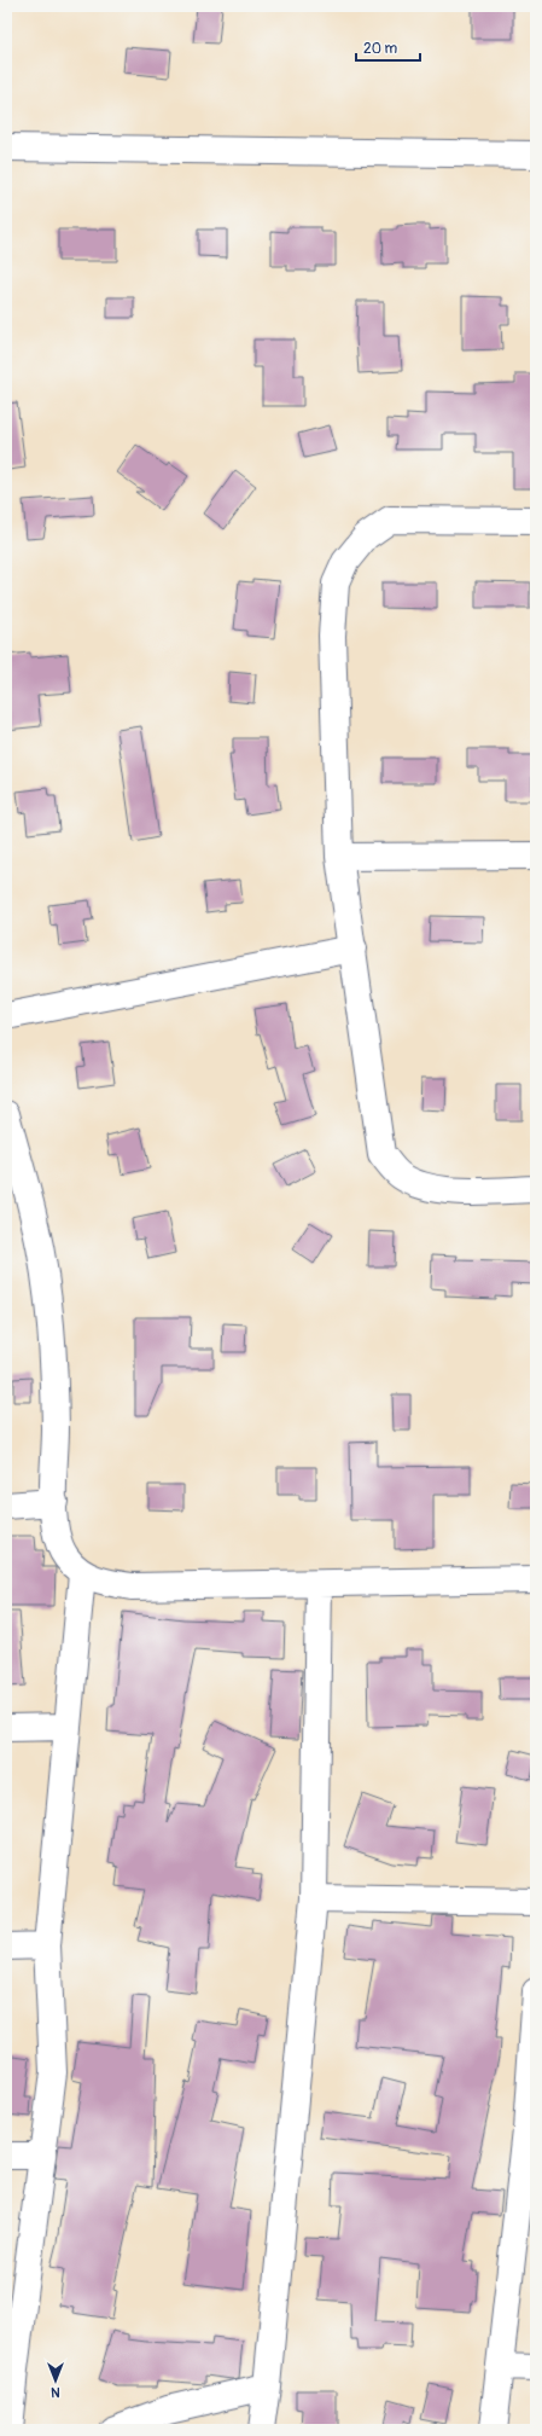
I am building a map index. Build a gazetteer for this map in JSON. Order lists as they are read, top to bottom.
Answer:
{
  "scale_bar": "20 m",
  "north": "bottom"
}
